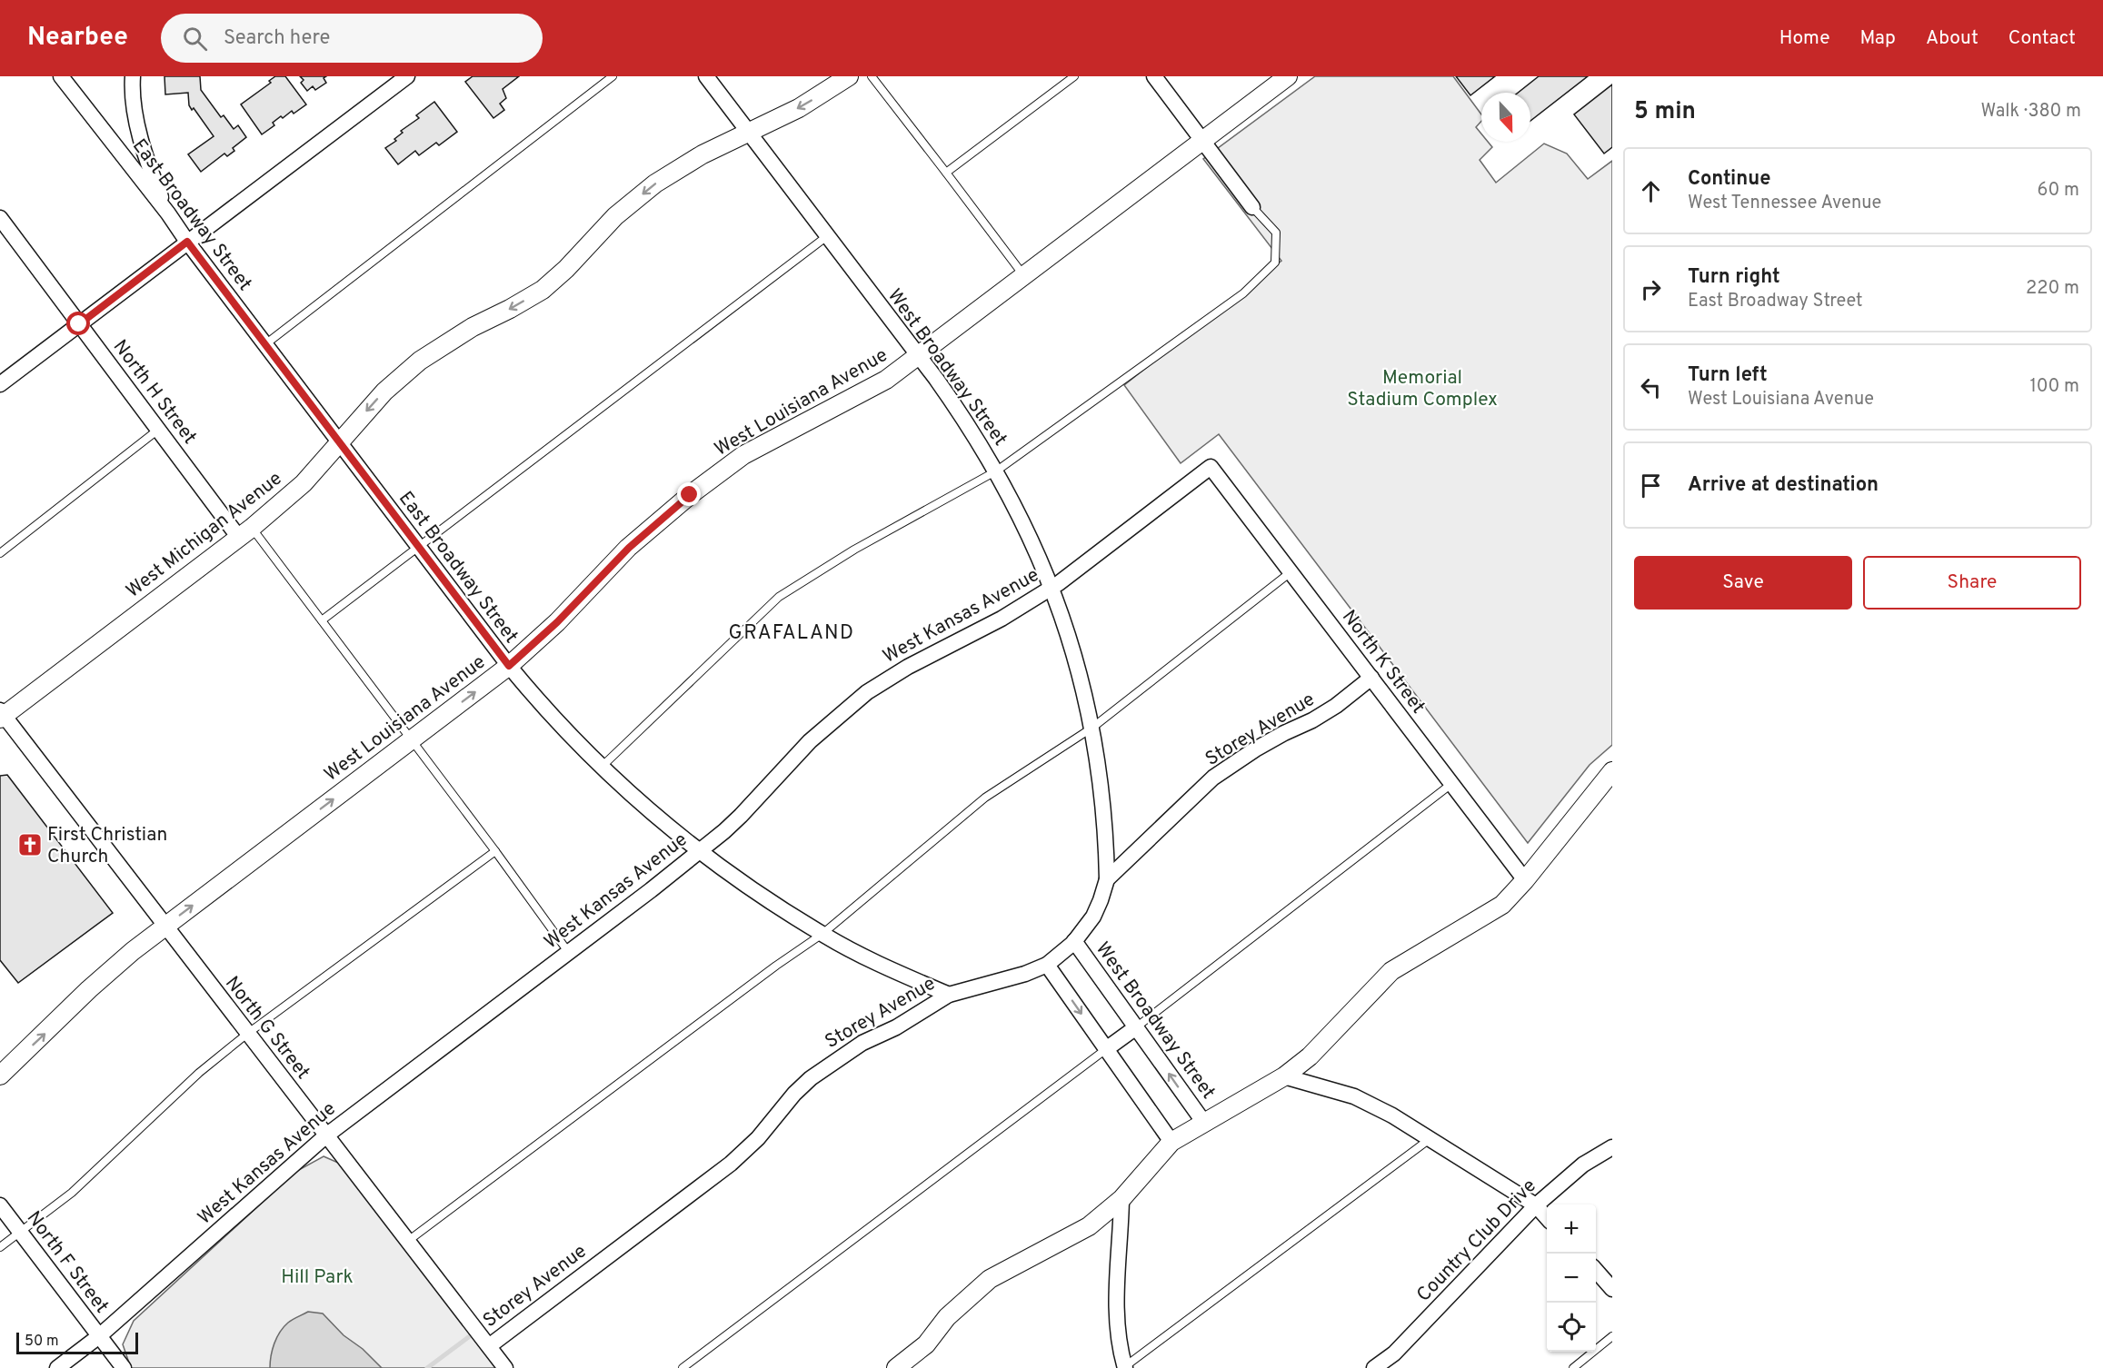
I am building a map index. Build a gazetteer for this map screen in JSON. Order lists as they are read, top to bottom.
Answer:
{
  "streets": {
    "street": [
      "East Broadway Street",
      "West Broadway Street",
      "North H Street",
      "West Louisiana Avenue",
      "West Michigan Avenue",
      "West Kansas Avenue",
      "North K Street",
      "Storey Avenue",
      "North G Street",
      "Country Club Drive",
      "North F Street"
    ]
  },
  "crossings": [
    ["East Broadway Street", "West Louisiana Avenue"],
    ["East Broadway Street", "West Michigan Avenue"],
    ["East Broadway Street", "West Kansas Avenue"],
    ["East Broadway Street", "Storey Avenue"],
    ["West Broadway Street", "West Louisiana Avenue"],
    ["West Broadway Street", "West Michigan Avenue"],
    ["West Broadway Street", "West Kansas Avenue"],
    ["West Broadway Street", "Storey Avenue"],
    ["North H Street", "West Michigan Avenue"],
    ["West Louisiana Avenue", "North G Street"],
    ["West Michigan Avenue", "North G Street"],
    ["West Kansas Avenue", "North K Street"],
    ["West Kansas Avenue", "North G Street"],
    ["West Kansas Avenue", "North F Street"],
    ["North K Street", "Storey Avenue"],
    ["Storey Avenue", "North G Street"]
  ],
  "one_way": ["West Louisiana Avenue", "West Michigan Avenue"],
  "districts": ["GRAFALAND"],
  "parks": ["Memorial Stadium Complex", "Hill Park"],
  "places": {
    "church": ["First Christian Church"]
  },
  "scale_bar": "50 m",
  "north": "bottom",
  "page": {
    "header": "Nearbee",
    "search": "Search here",
    "nav": [
      "Home",
      "Map",
      "About",
      "Contact"
    ],
    "heading": ["5 min", "Walk · 380 m"],
    "list": [
      ["Continue", "West Tennessee Avenue", "60 m"],
      ["Turn right", "East Broadway Street", "220 m"],
      ["Turn left", "West Louisiana Avenue", "100 m"],
      "Arrive at destination"
    ],
    "buttons": ["Save", "Share"],
    "map_buttons": ["+", "−"],
    "scale": "50 m"
  }
}
